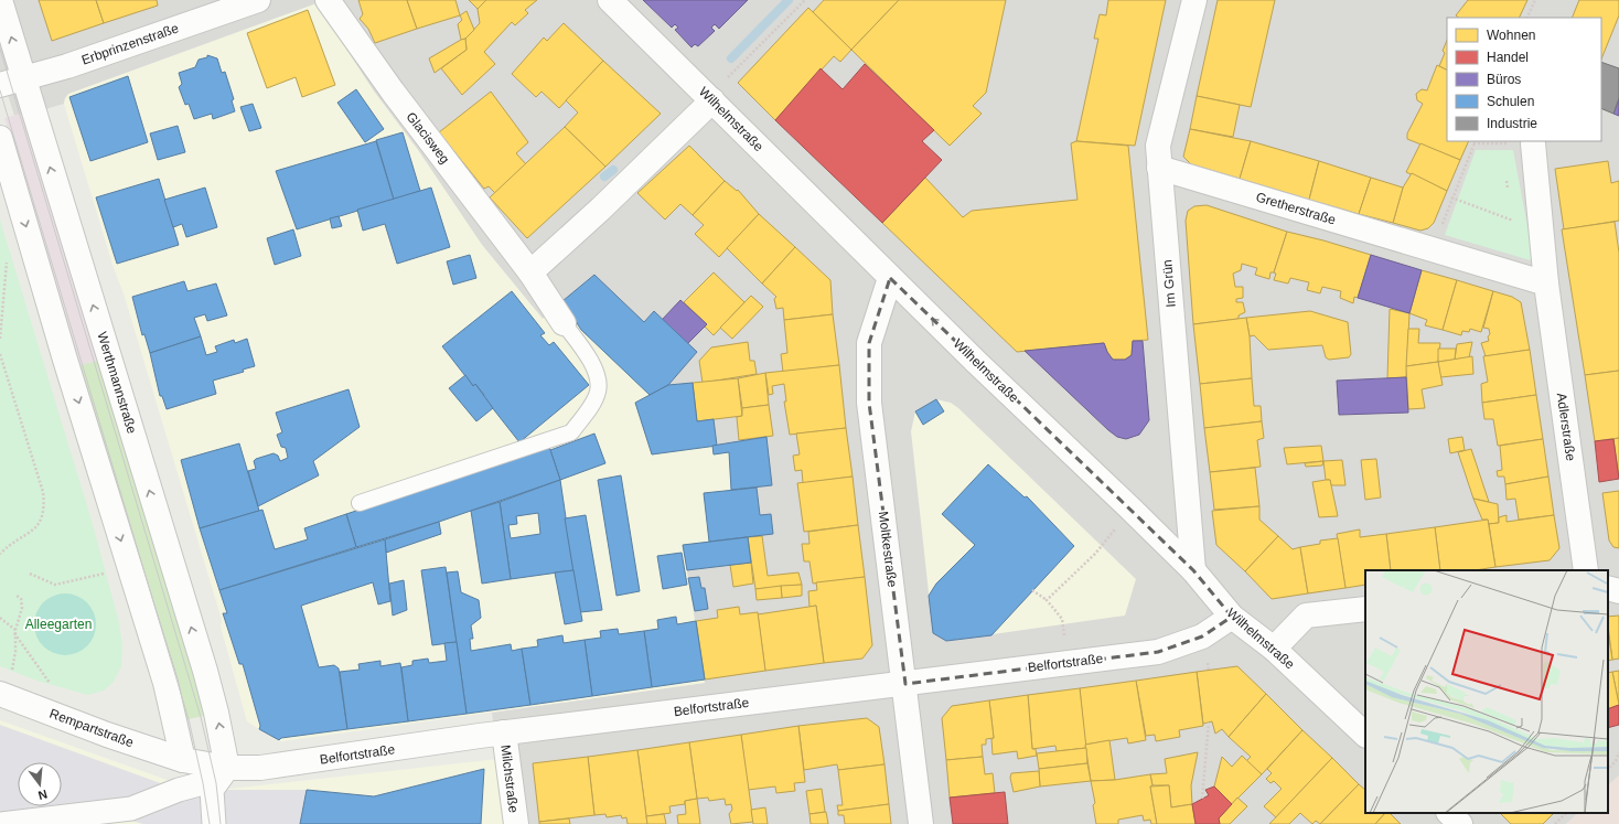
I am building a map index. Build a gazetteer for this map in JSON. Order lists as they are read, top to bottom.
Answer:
{
  "streets": {
    "street": [
      "Erbprinzenstraße",
      "Wilhelmstraße",
      "Glacisweg",
      "Gretherstraße",
      "Im Grün",
      "Werthmannstraße",
      "Adlerstraße",
      "Moltkestraße",
      "Belfortstraße",
      "Rempartstraße",
      "Milchstraße"
    ]
  },
  "crossings": [
    ["Erbprinzenstraße", "Werthmannstraße"],
    ["Wilhelmstraße", "Im Grün"],
    ["Wilhelmstraße", "Moltkestraße"],
    ["Wilhelmstraße", "Belfortstraße"],
    ["Gretherstraße", "Im Grün"],
    ["Werthmannstraße", "Belfortstraße"],
    ["Moltkestraße", "Belfortstraße"],
    ["Belfortstraße", "Rempartstraße"],
    ["Belfortstraße", "Milchstraße"]
  ],
  "one_way": ["Wilhelmstraße"],
  "parks": ["Alleegarten"],
  "legend": [
    "Wohnen",
    "Handel",
    "Büros",
    "Schulen",
    "Industrie"
  ],
  "north": "bottom"
}
